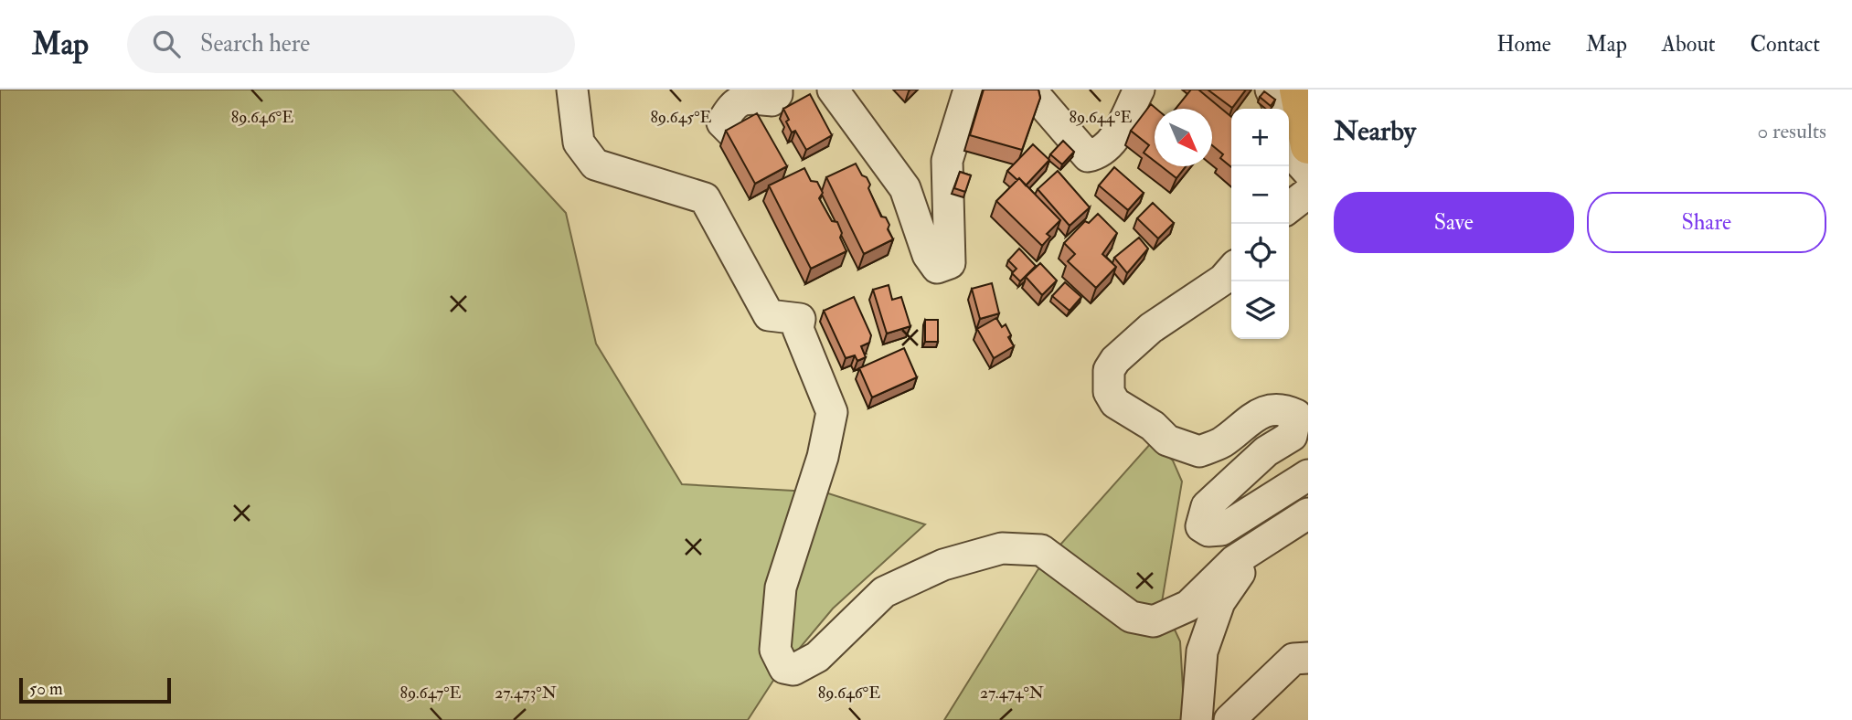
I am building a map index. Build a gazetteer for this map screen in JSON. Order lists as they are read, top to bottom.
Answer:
{
  "scale_bar": "50 m",
  "north": "bottom right",
  "page": {
    "header": "Map",
    "search": "Search here",
    "nav": [
      "Home",
      "Map",
      "About",
      "Contact"
    ],
    "heading": ["Nearby", "0 results"],
    "map_buttons": ["+", "−"],
    "buttons": ["Save", "Share"],
    "scale": "50 m"
  },
  "coordinates": [
    "89.646°E",
    "89.645°E",
    "89.644°E",
    "89.647°E",
    "27.473°N",
    "27.474°N"
  ]
}
